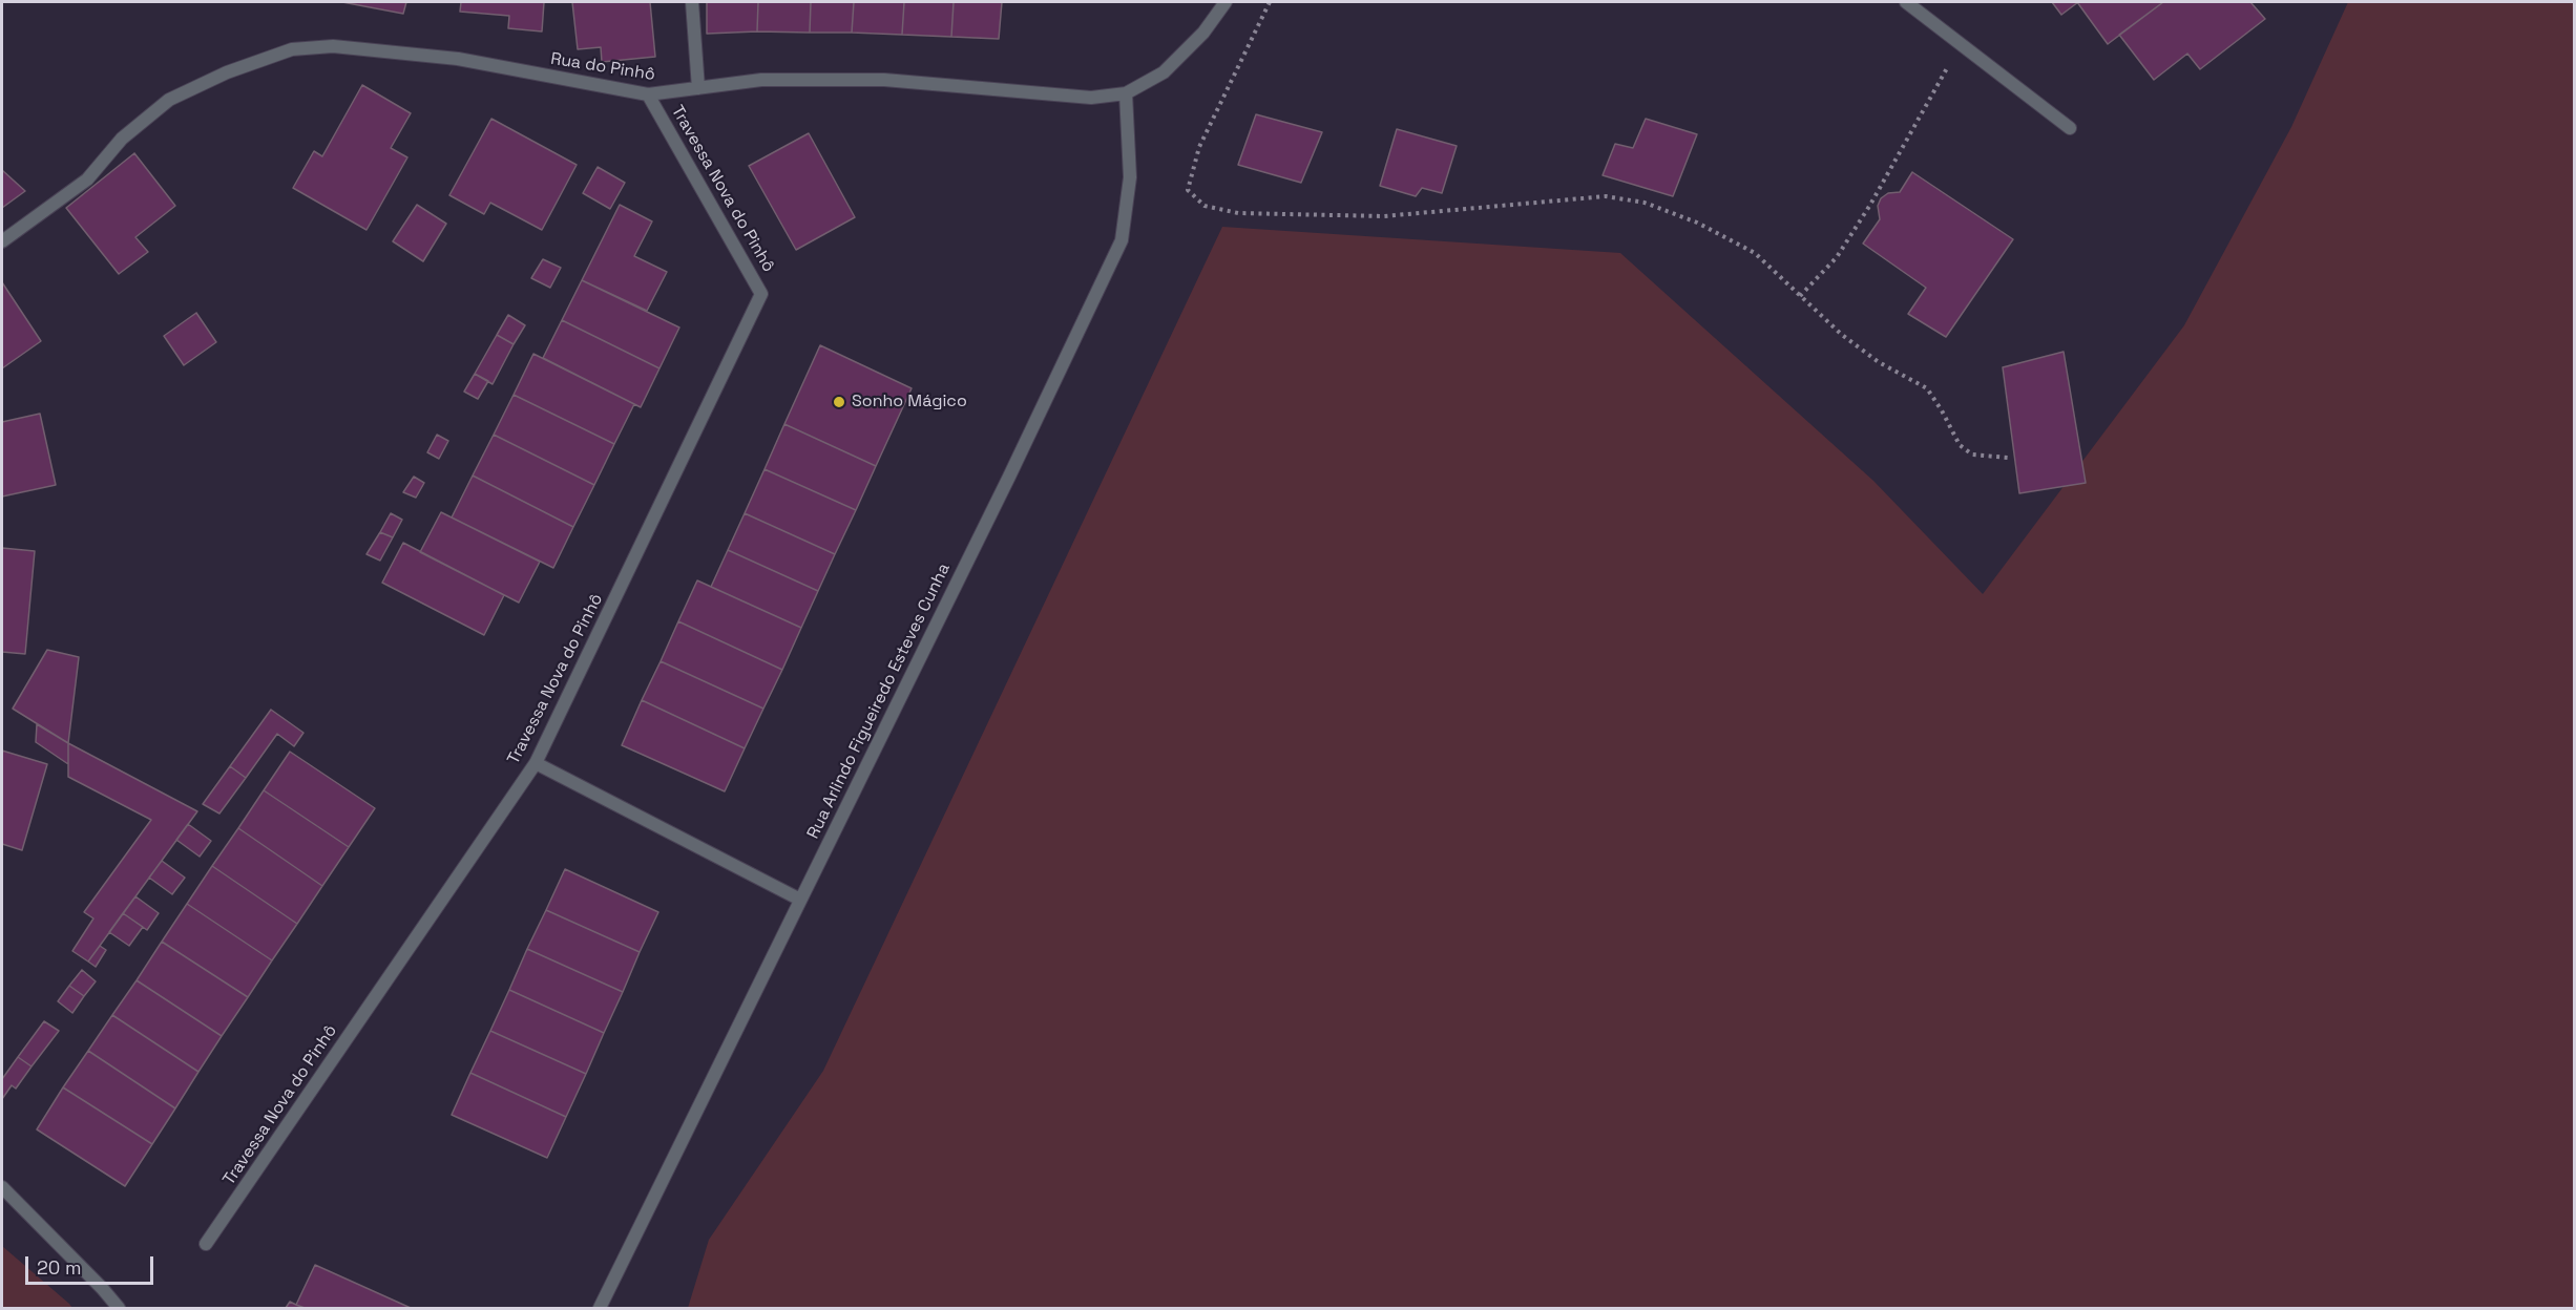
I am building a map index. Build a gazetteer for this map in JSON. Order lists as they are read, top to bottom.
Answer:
{
  "streets": {
    "street": ["Rua do Pinhô", "Travessa Nova do Pinhô", "Rua Arlindo Figueiredo Esteves Cunha"]
  },
  "crossings": [
    ["Rua do Pinhô", "Travessa Nova do Pinhô"],
    ["Rua do Pinhô", "Rua Arlindo Figueiredo Esteves Cunha"]
  ],
  "places": ["Sonho Mágico"],
  "scale_bar": "20 m"
}
